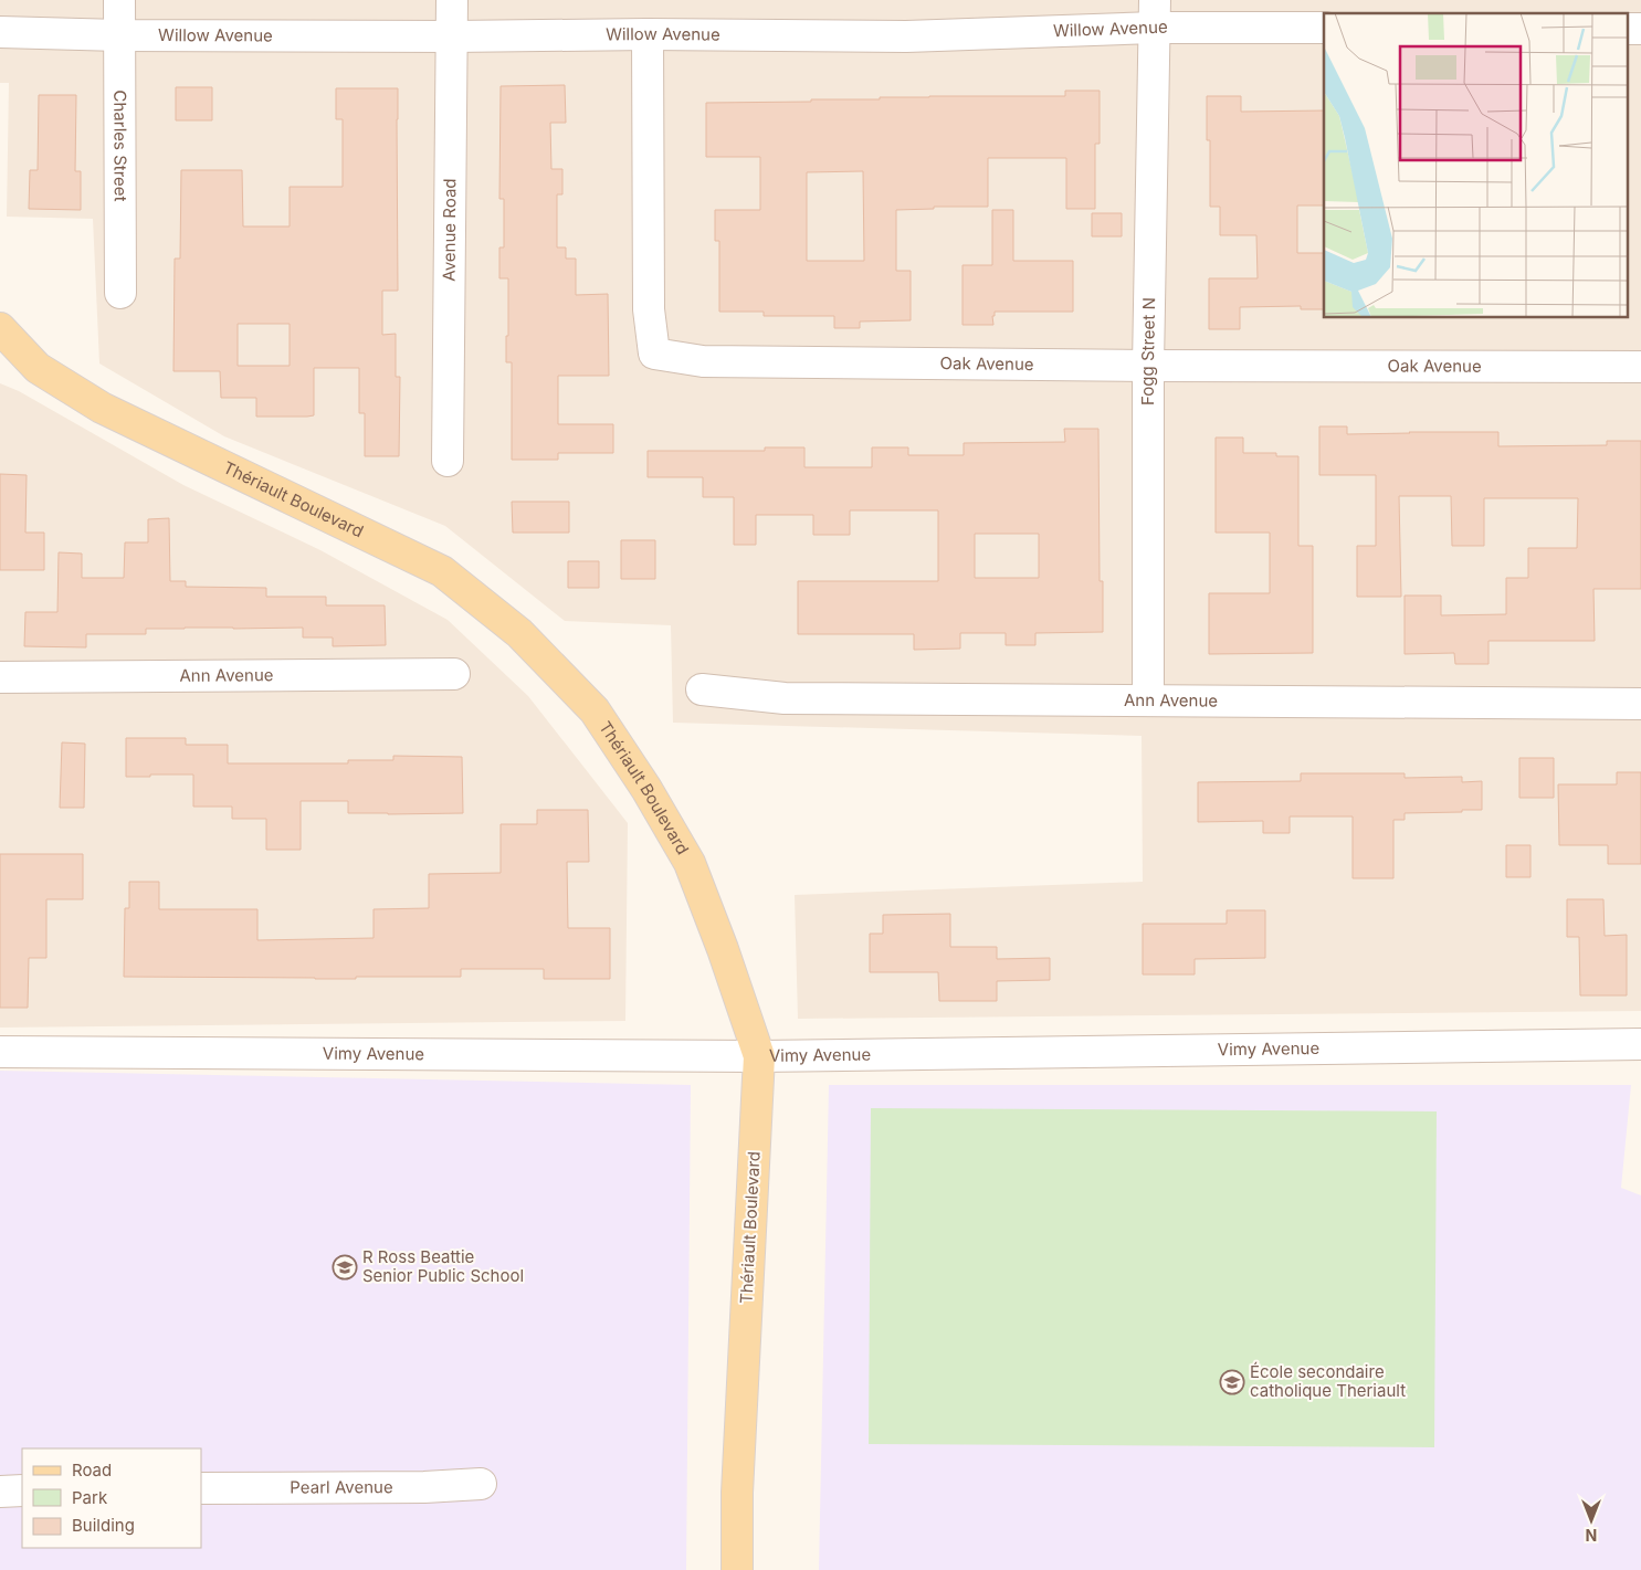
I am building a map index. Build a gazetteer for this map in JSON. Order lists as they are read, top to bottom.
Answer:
{
  "streets": {
    "main road": ["Thériault Boulevard"],
    "street": [
      "Willow Avenue",
      "Charles Street",
      "Avenue Road",
      "Fogg Street N",
      "Oak Avenue",
      "Ann Avenue",
      "Vimy Avenue",
      "Pearl Avenue"
    ]
  },
  "crossings": [
    ["Willow Avenue", "Charles Street"],
    ["Willow Avenue", "Avenue Road"],
    ["Willow Avenue", "Fogg Street N"],
    ["Willow Avenue", "Oak Avenue"],
    ["Fogg Street N", "Oak Avenue"],
    ["Fogg Street N", "Ann Avenue"],
    ["Thériault Boulevard", "Vimy Avenue"]
  ],
  "places": {
    "school or university": ["R Ross Beattie Senior Public School", "École secondaire catholique Theriault"]
  },
  "legend": ["Road", "Park", "Building"],
  "north": "bottom"
}
